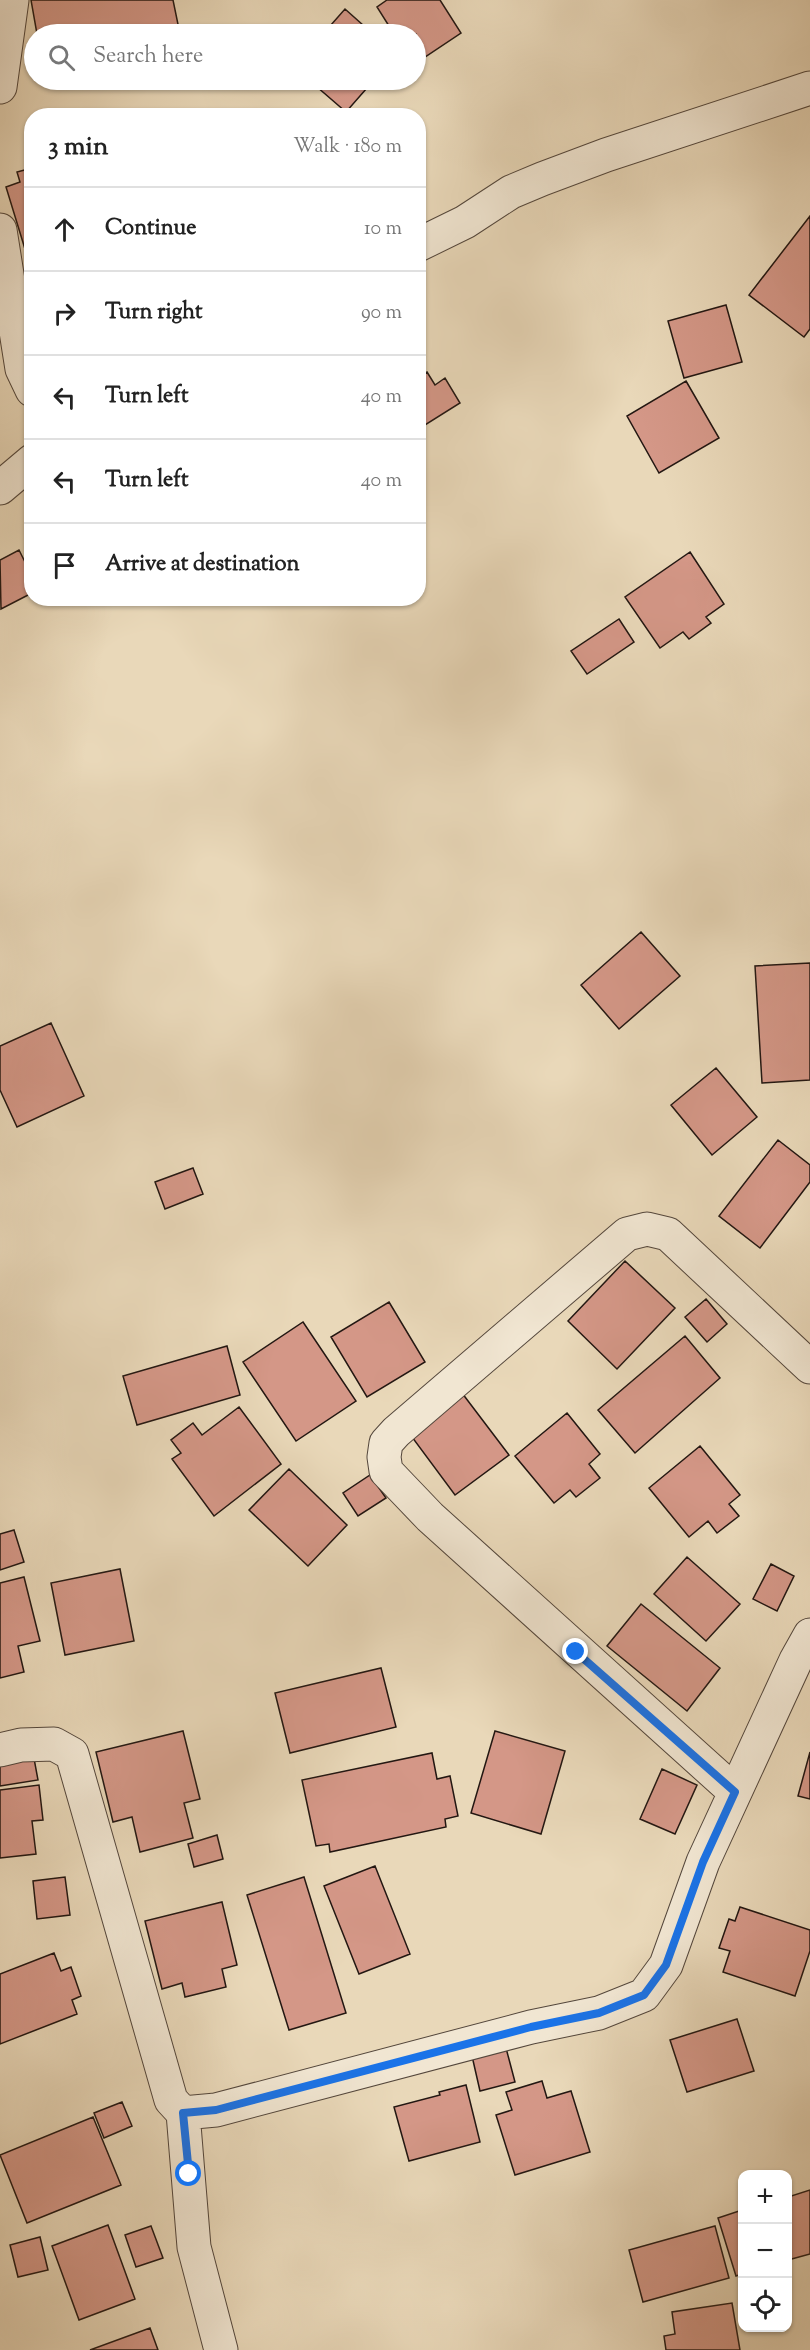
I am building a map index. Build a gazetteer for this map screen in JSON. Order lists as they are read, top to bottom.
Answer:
{
  "page": {
    "search": "Search here",
    "heading": ["3 min", "Walk · 180 m"],
    "list": [
      ["Continue", "10 m"],
      ["Turn right", "90 m"],
      ["Turn left", "40 m"],
      ["Turn left", "40 m"],
      "Arrive at destination"
    ],
    "map_buttons": ["+", "−"]
  }
}
